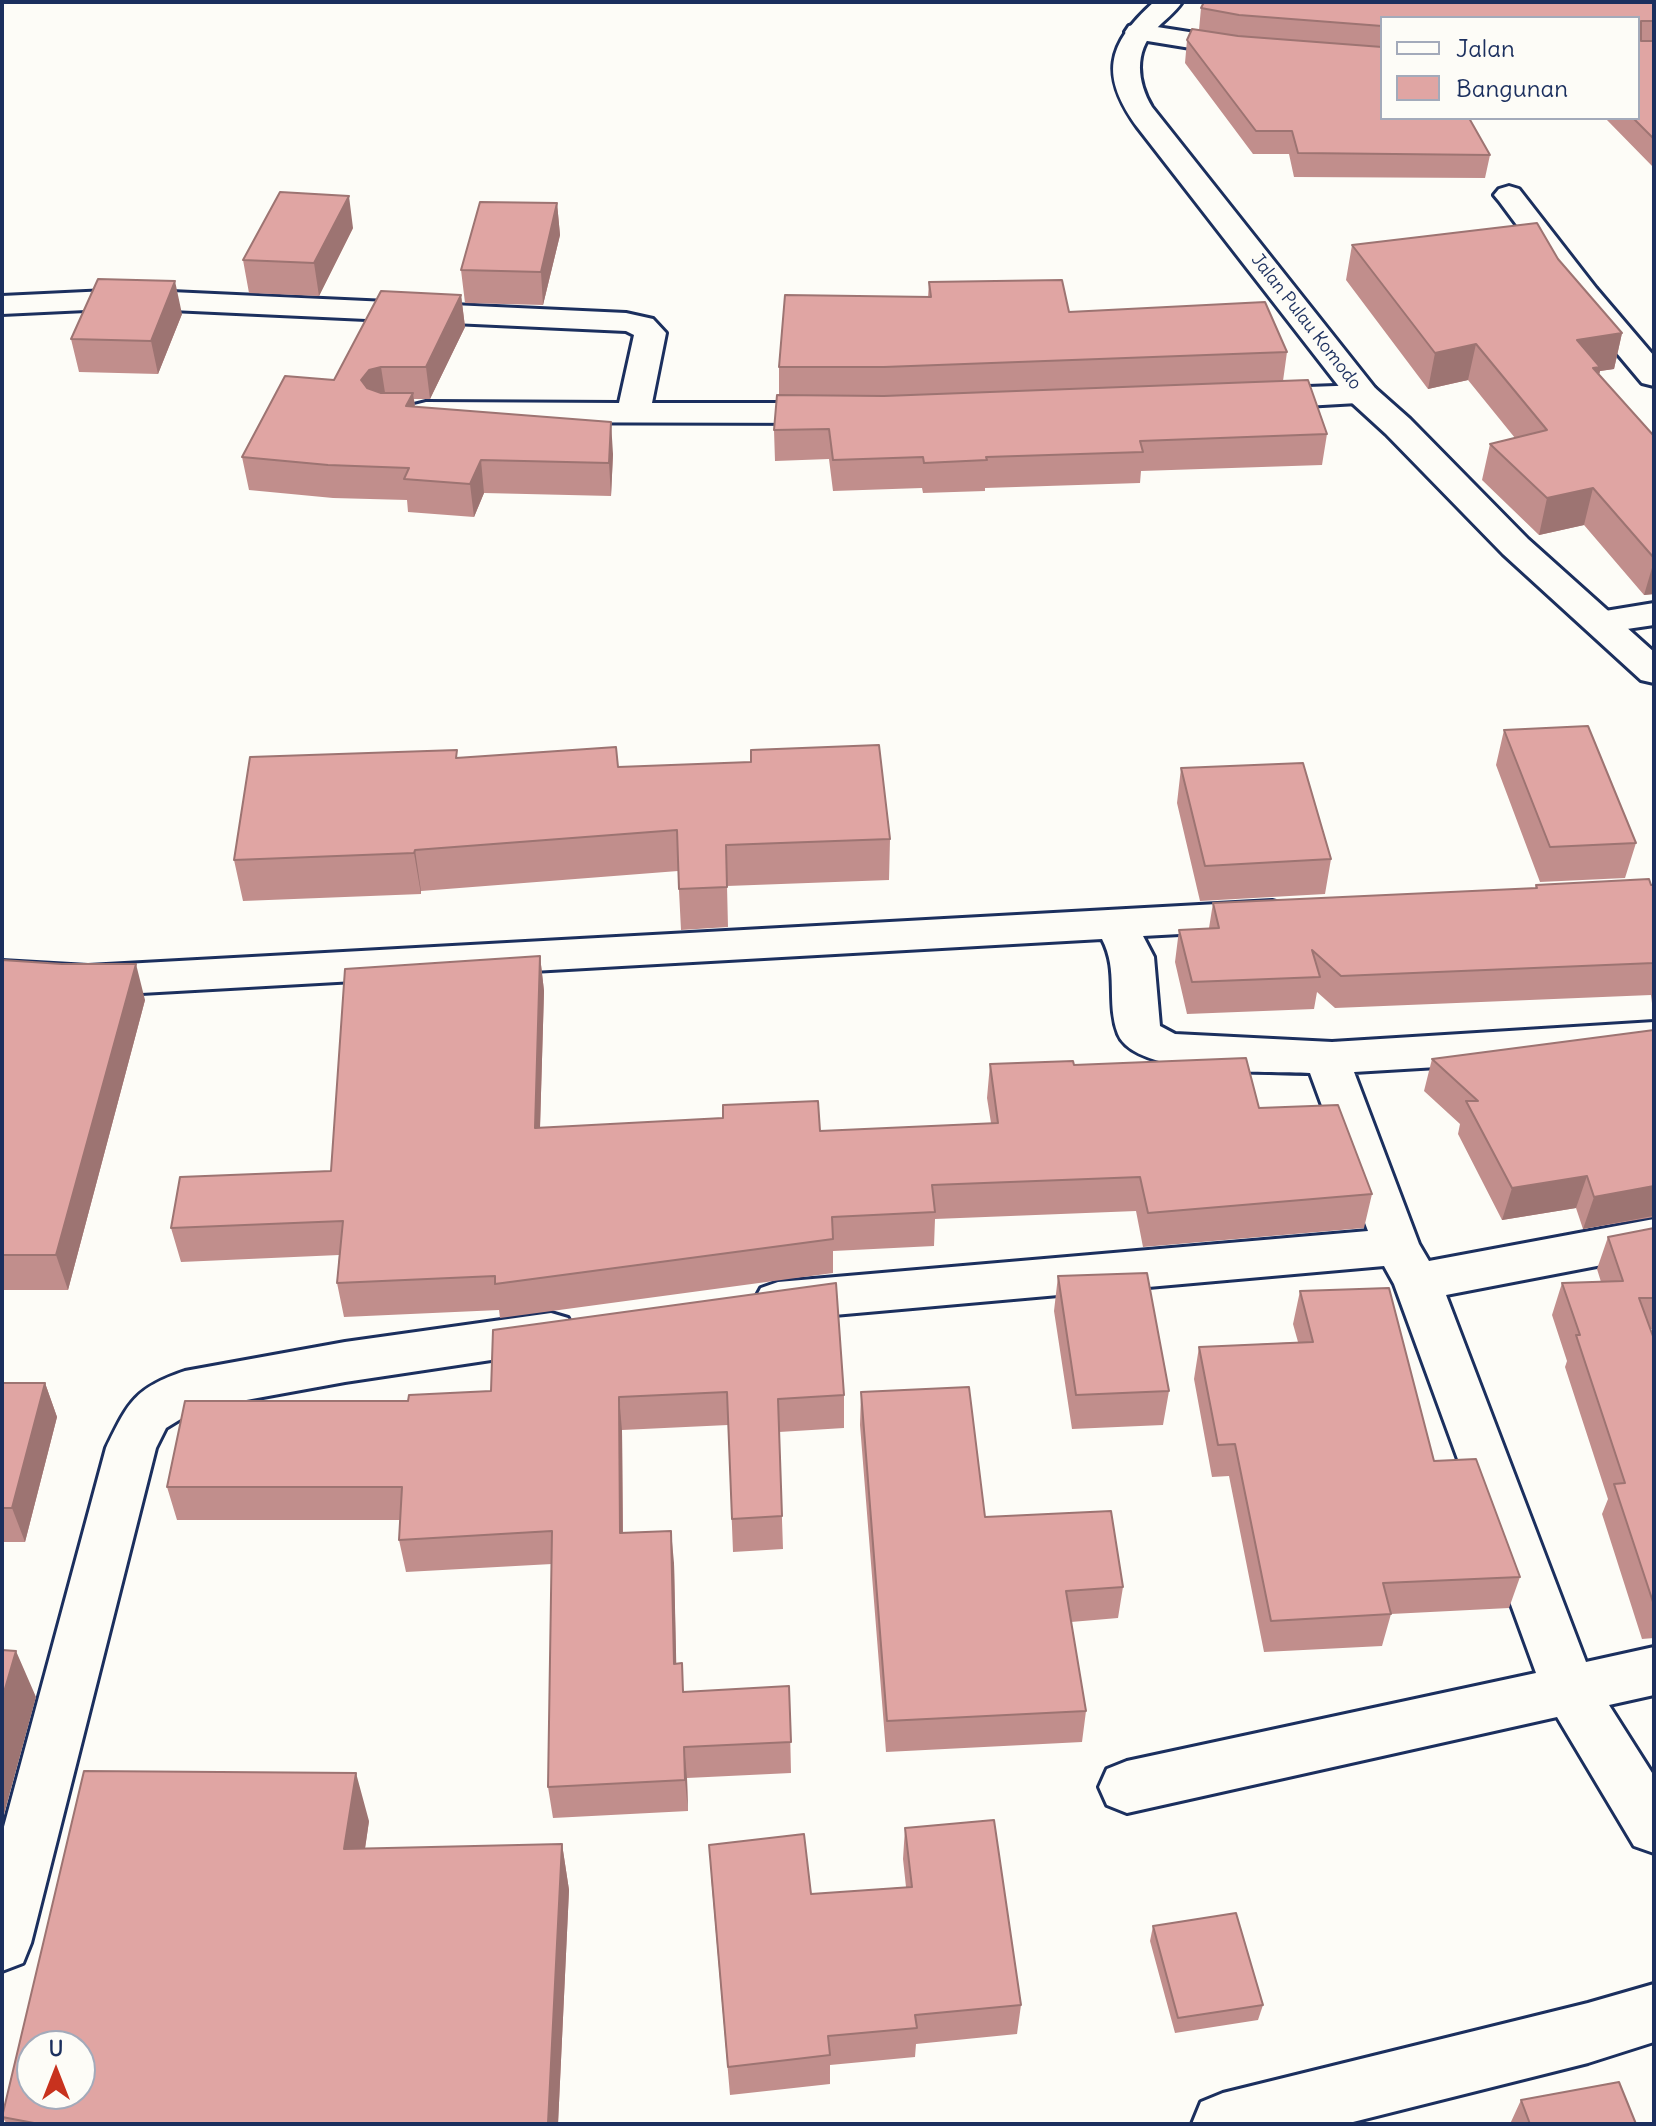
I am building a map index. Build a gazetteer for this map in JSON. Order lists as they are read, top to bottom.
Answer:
{
  "streets": {
    "street": ["Jalan Pulau Komodo"]
  },
  "legend": ["Jalan", "Bangunan"],
  "north": "top"
}
